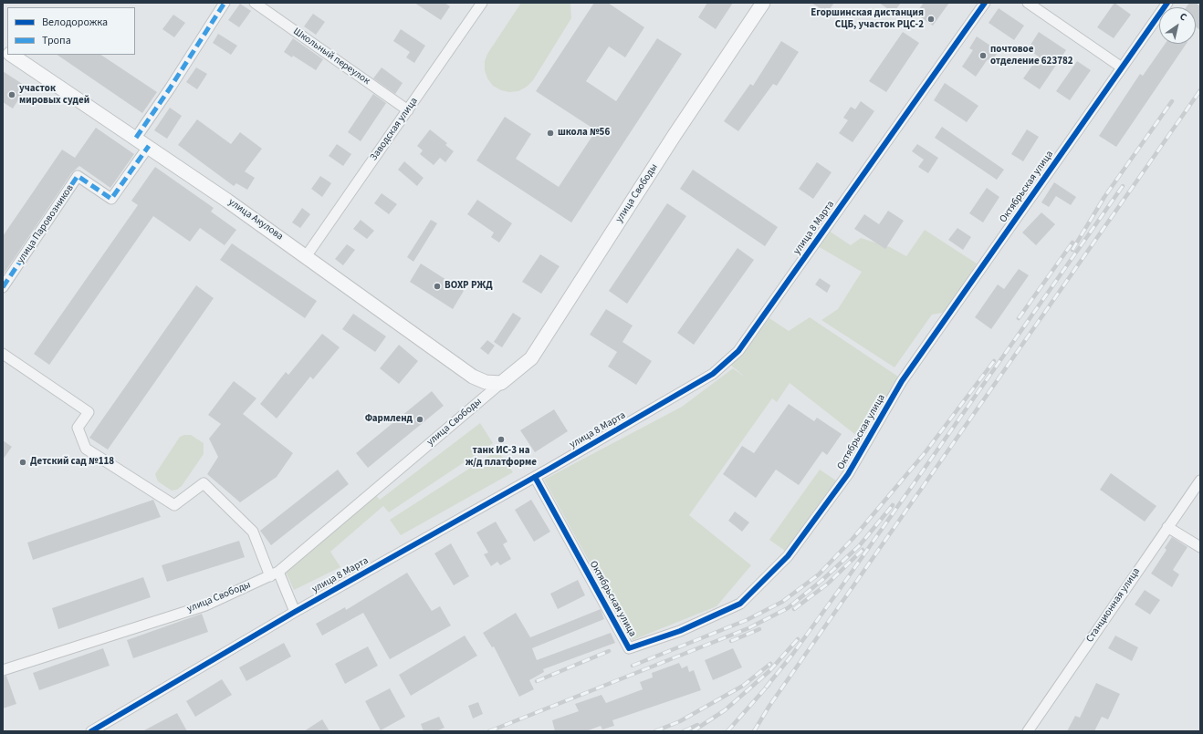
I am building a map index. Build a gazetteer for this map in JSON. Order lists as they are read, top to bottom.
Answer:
{
  "streets": {
    "street": [
      "Школьный переулок",
      "Заводская улица",
      "Октябрьская улица",
      "улица Свободы",
      "улица Акулова",
      "улица Паровозников",
      "улица 8 Марта",
      "Станционная улица"
    ]
  },
  "crossings": [
    ["Школьный переулок", "Заводская улица"],
    ["Заводская улица", "улица Акулова"],
    ["Октябрьская улица", "улица 8 Марта"],
    ["улица Свободы", "улица Акулова"],
    ["улица Акулова", "улица Паровозников"]
  ],
  "places": [
    "Егоршинская дистанция СЦБ, участок РЦС-2",
    "почтовое отделение 623782",
    "участок мировых судей",
    "школа №56",
    "ВОХР РЖД",
    "Фармленд",
    "танк ИС-3 на ж/д платформе",
    "Детский сад №118"
  ],
  "legend": ["Велодорожка", "Тропа"],
  "north": "top right"
}
